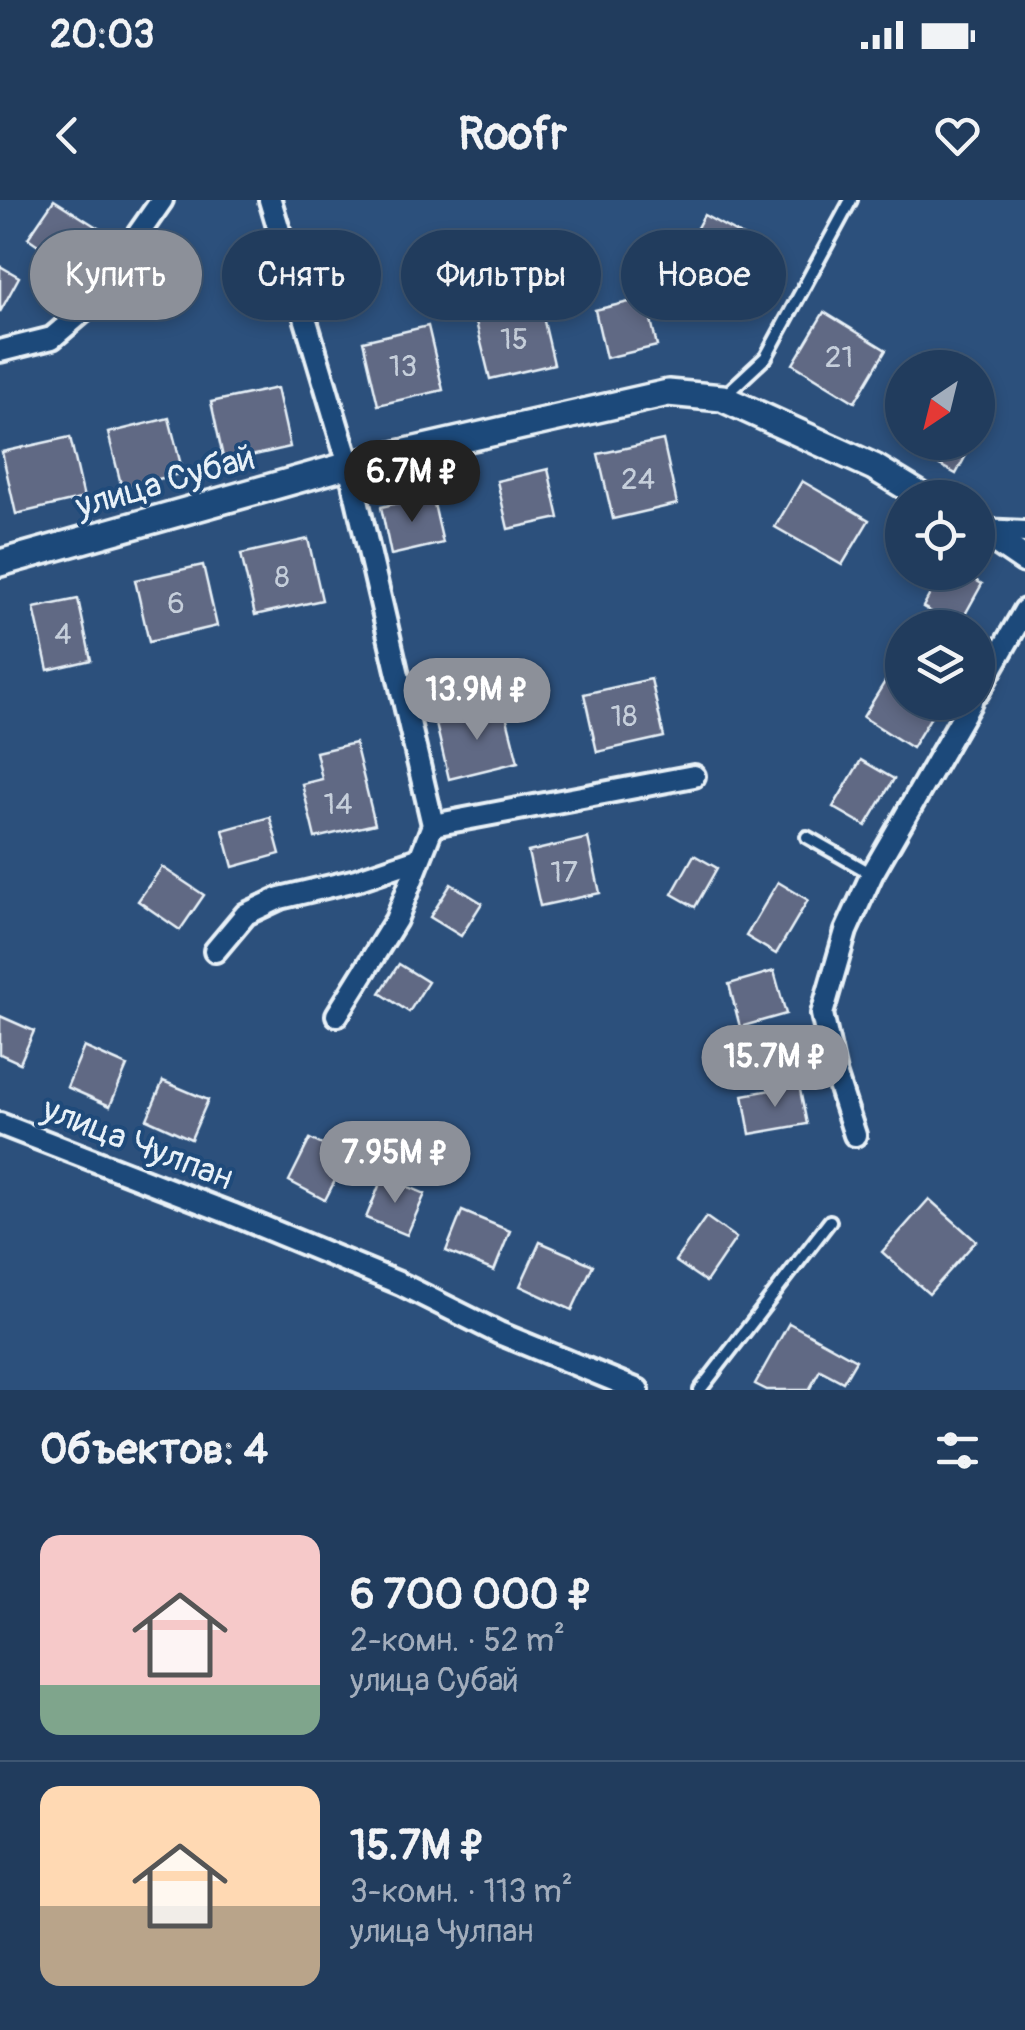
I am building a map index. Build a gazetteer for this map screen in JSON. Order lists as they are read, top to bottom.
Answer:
{
  "streets": {
    "street": ["улица Субай", "улица Чулпан"]
  },
  "house_numbers": [
    "15",
    "21",
    "13",
    "24",
    "8",
    "6",
    "4",
    "18",
    "14",
    "17"
  ],
  "north": "bottom left",
  "page": {
    "status": "20:03",
    "header": "Roofr",
    "chip": [
      "Купить",
      "Снять",
      "Фильтры",
      "Новое"
    ],
    "price": [
      "6.7M ₽",
      "13.9M ₽",
      "15.7M ₽",
      "7.95M ₽"
    ],
    "heading": "Объектов: 4",
    "list": [
      {
        "name": "6 700 000 ₽",
        "note": "2-комн. · 52 m² · улица Субай"
      },
      {
        "name": "15.7M ₽",
        "note": "3-комн. · 113 m² · улица Чулпан"
      }
    ]
  }
}
